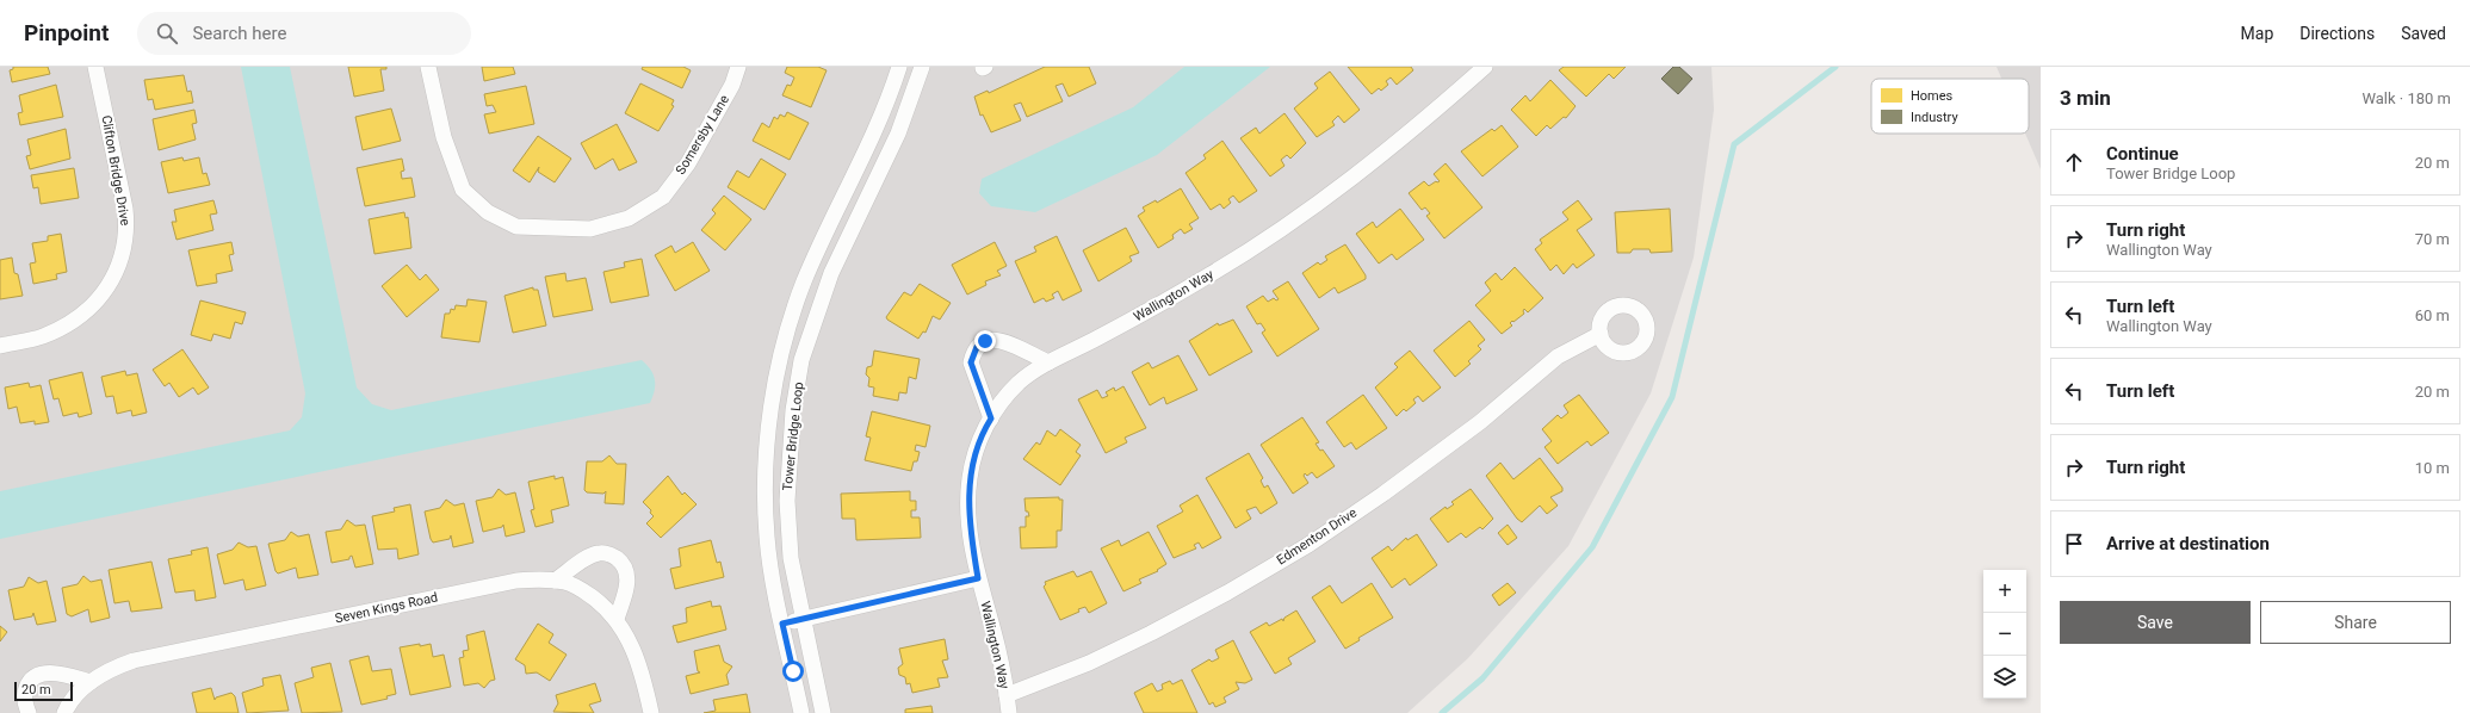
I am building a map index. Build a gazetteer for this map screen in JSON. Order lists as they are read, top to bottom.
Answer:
{
  "streets": {
    "street": [
      "Somersby Lane",
      "Clifton Bridge Drive",
      "Wallington Way",
      "Tower Bridge Loop",
      "Edmenton Drive",
      "Seven Kings Road"
    ]
  },
  "crossings": [
    ["Wallington Way", "Edmenton Drive"]
  ],
  "legend": ["Homes", "Industry"],
  "scale_bar": "20 m",
  "page": {
    "header": "Pinpoint",
    "search": "Search here",
    "nav": ["Map", "Directions", "Saved"],
    "heading": ["3 min", "Walk · 180 m"],
    "list": [
      ["Continue", "Tower Bridge Loop", "20 m"],
      ["Turn right", "Wallington Way", "70 m"],
      ["Turn left", "Wallington Way", "60 m"],
      ["Turn left", "20 m"],
      ["Turn right", "10 m"],
      "Arrive at destination"
    ],
    "map_buttons": ["+", "−"],
    "buttons": ["Save", "Share"],
    "scale": "20 m"
  }
}
